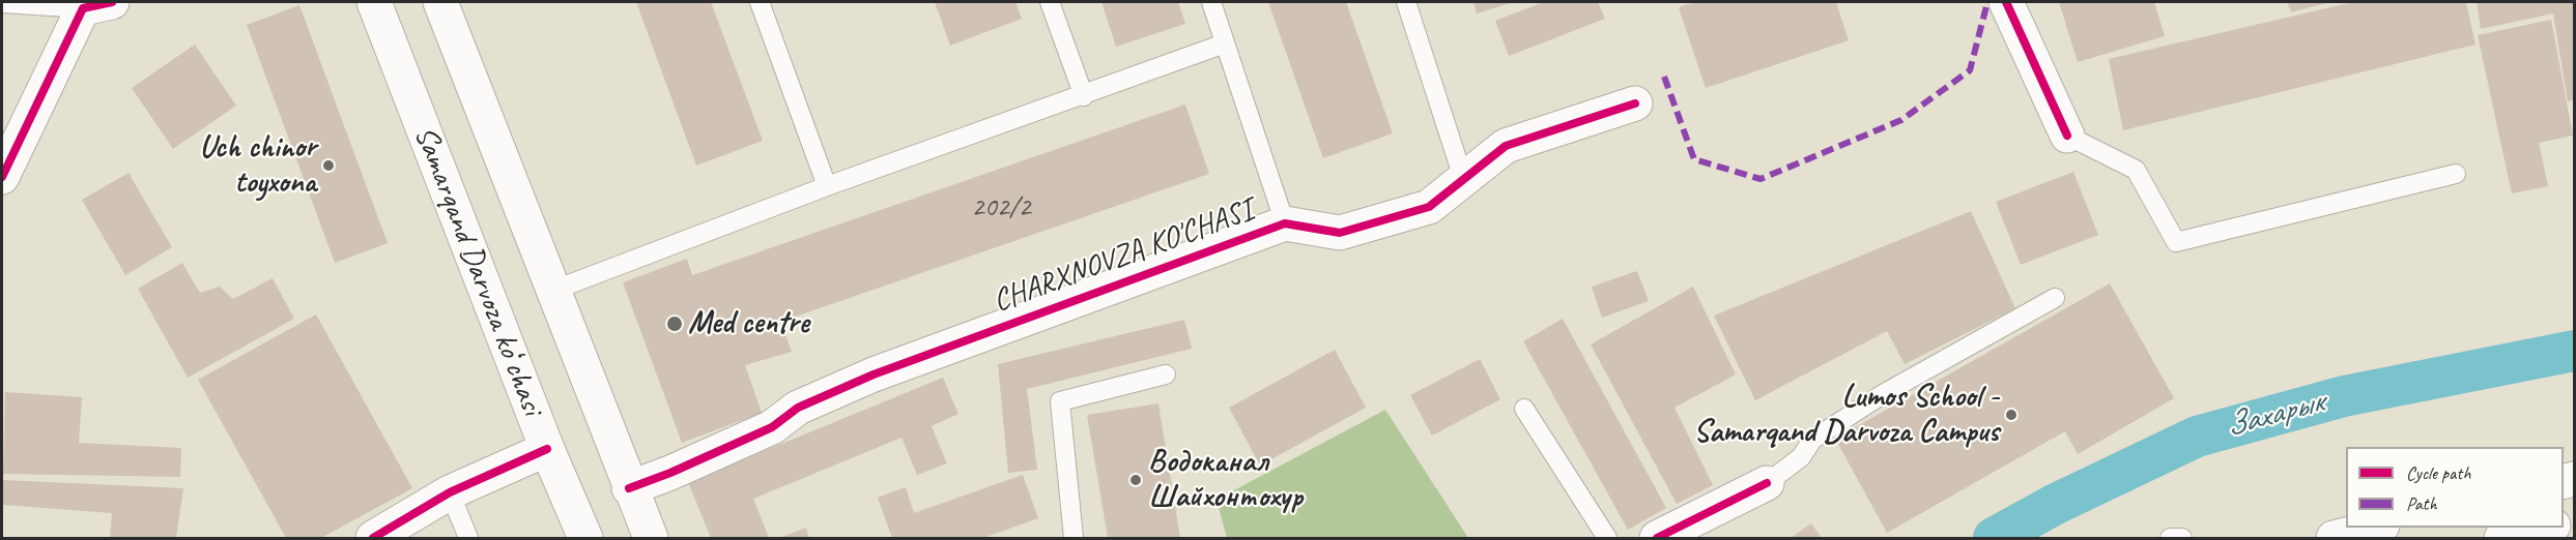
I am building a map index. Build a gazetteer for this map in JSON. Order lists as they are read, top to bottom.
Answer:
{
  "streets": {
    "street": ["CHARXNOVZA KO'CHASI", "Samarqand Darvoza koʻchasi"]
  },
  "crossings": [
    ["CHARXNOVZA KO'CHASI", "Samarqand Darvoza koʻchasi"]
  ],
  "water": ["Захарык"],
  "places": [
    "Uch chinor toyxona",
    "Med centre",
    "Lumos School - Samarqand Darvoza Campus",
    "Водоканал Шайхонтохур"
  ],
  "house_numbers": ["202/2"],
  "legend": ["Cycle path", "Path"]
}
